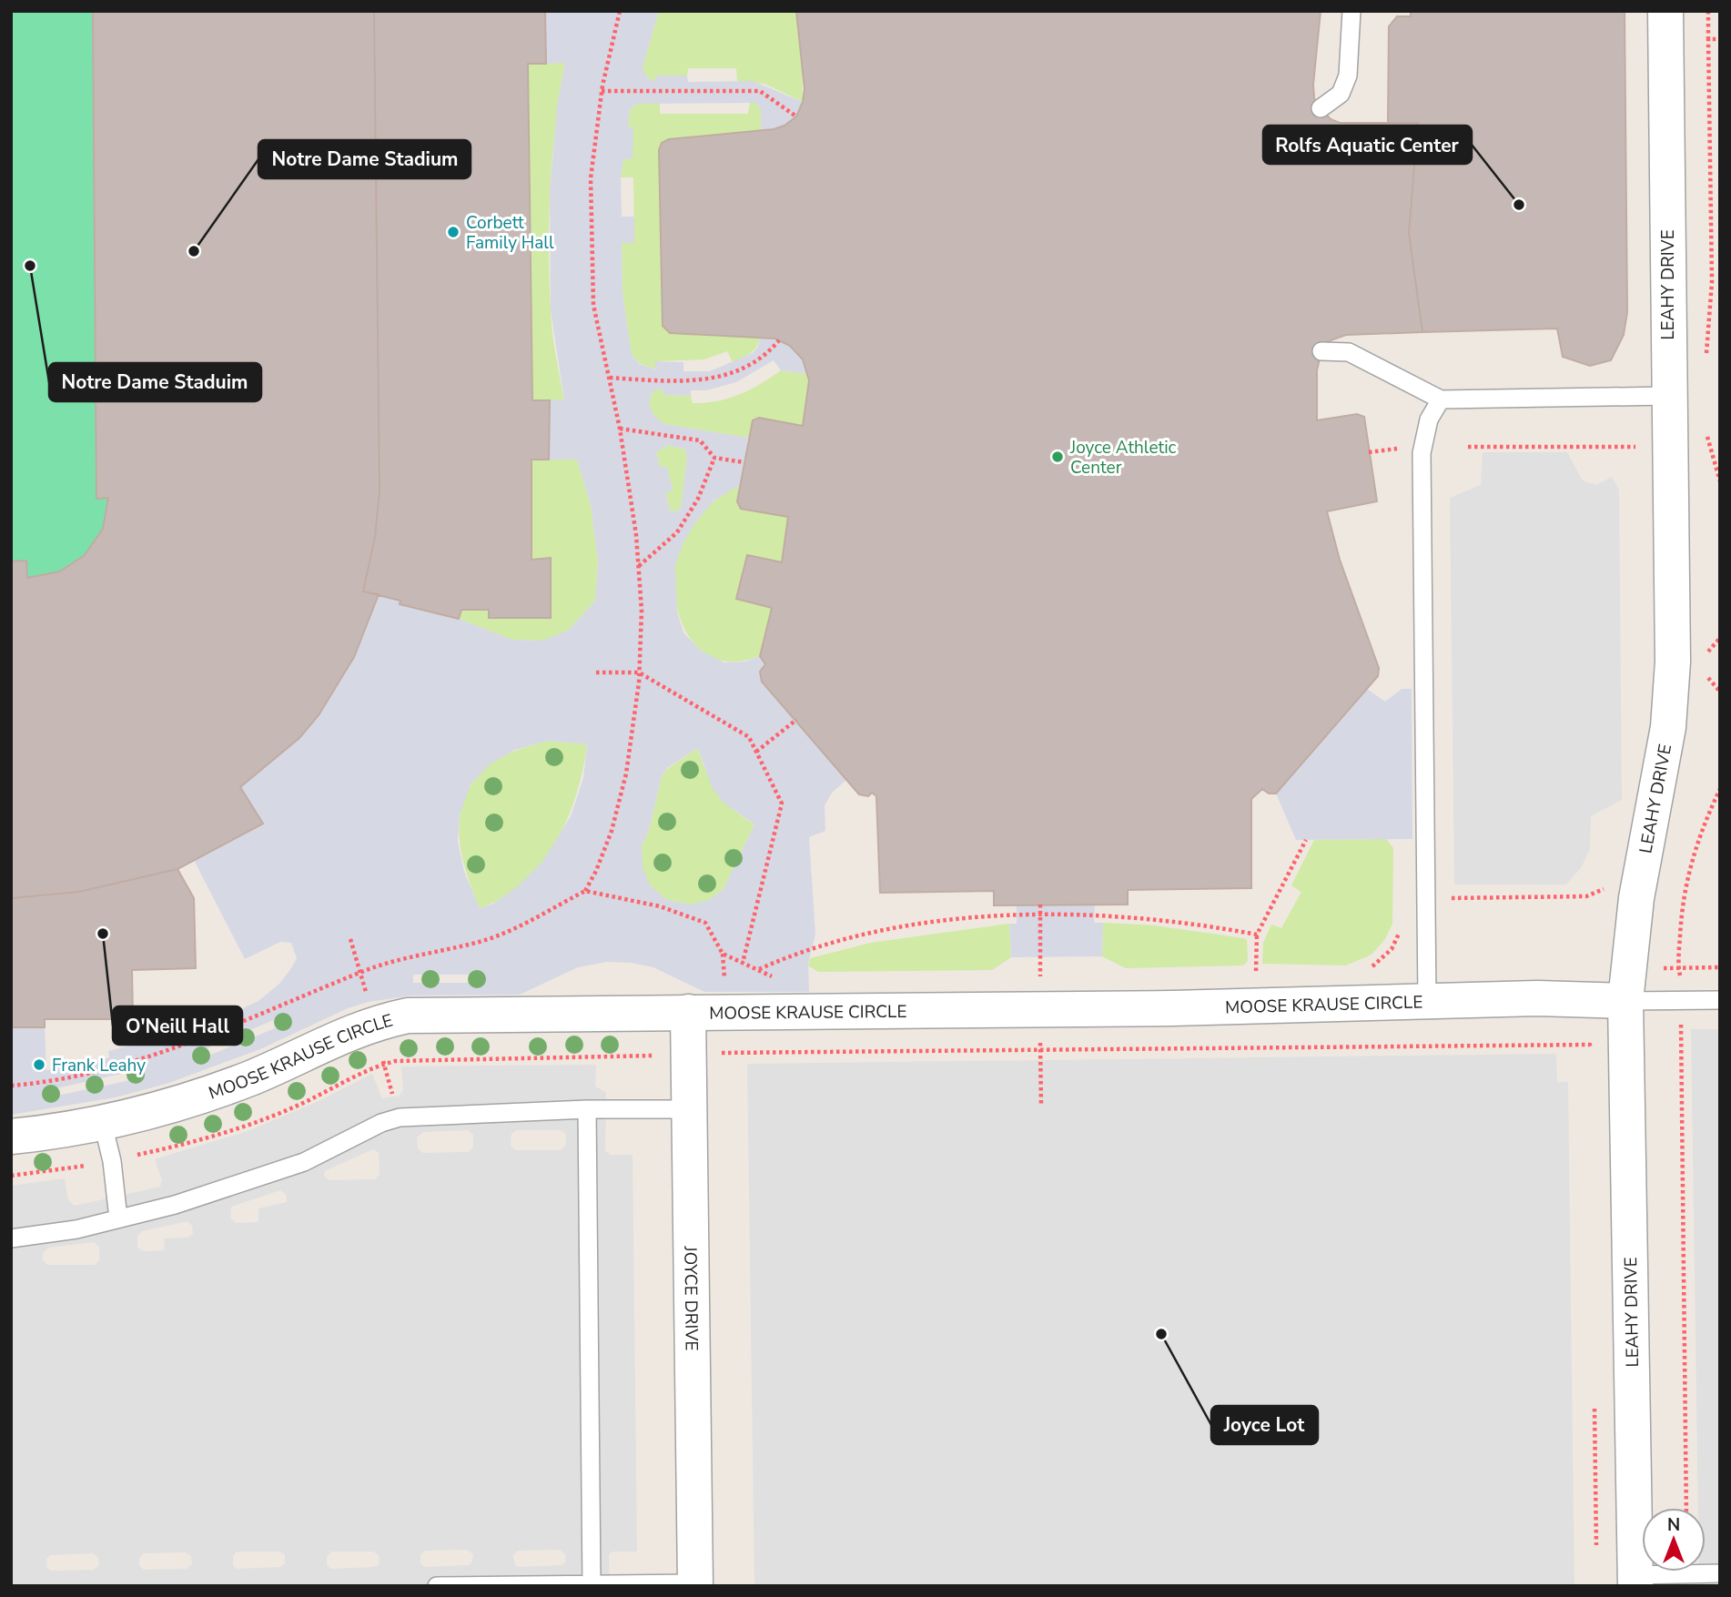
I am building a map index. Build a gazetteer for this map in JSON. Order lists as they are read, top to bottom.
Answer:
{
  "streets": {
    "street": ["LEAHY DRIVE", "MOOSE KRAUSE CIRCLE", "JOYCE DRIVE"]
  },
  "crossings": [
    ["LEAHY DRIVE", "MOOSE KRAUSE CIRCLE"],
    ["MOOSE KRAUSE CIRCLE", "JOYCE DRIVE"]
  ],
  "places": [
    "Rolfs Aquatic Center",
    "Corbett Family Hall",
    "Notre Dame Stadium",
    "Notre Dame Staduim",
    "Joyce Athletic Center",
    "O'Neill Hall",
    "Frank Leahy",
    "Joyce Lot"
  ],
  "north": "top"
}
